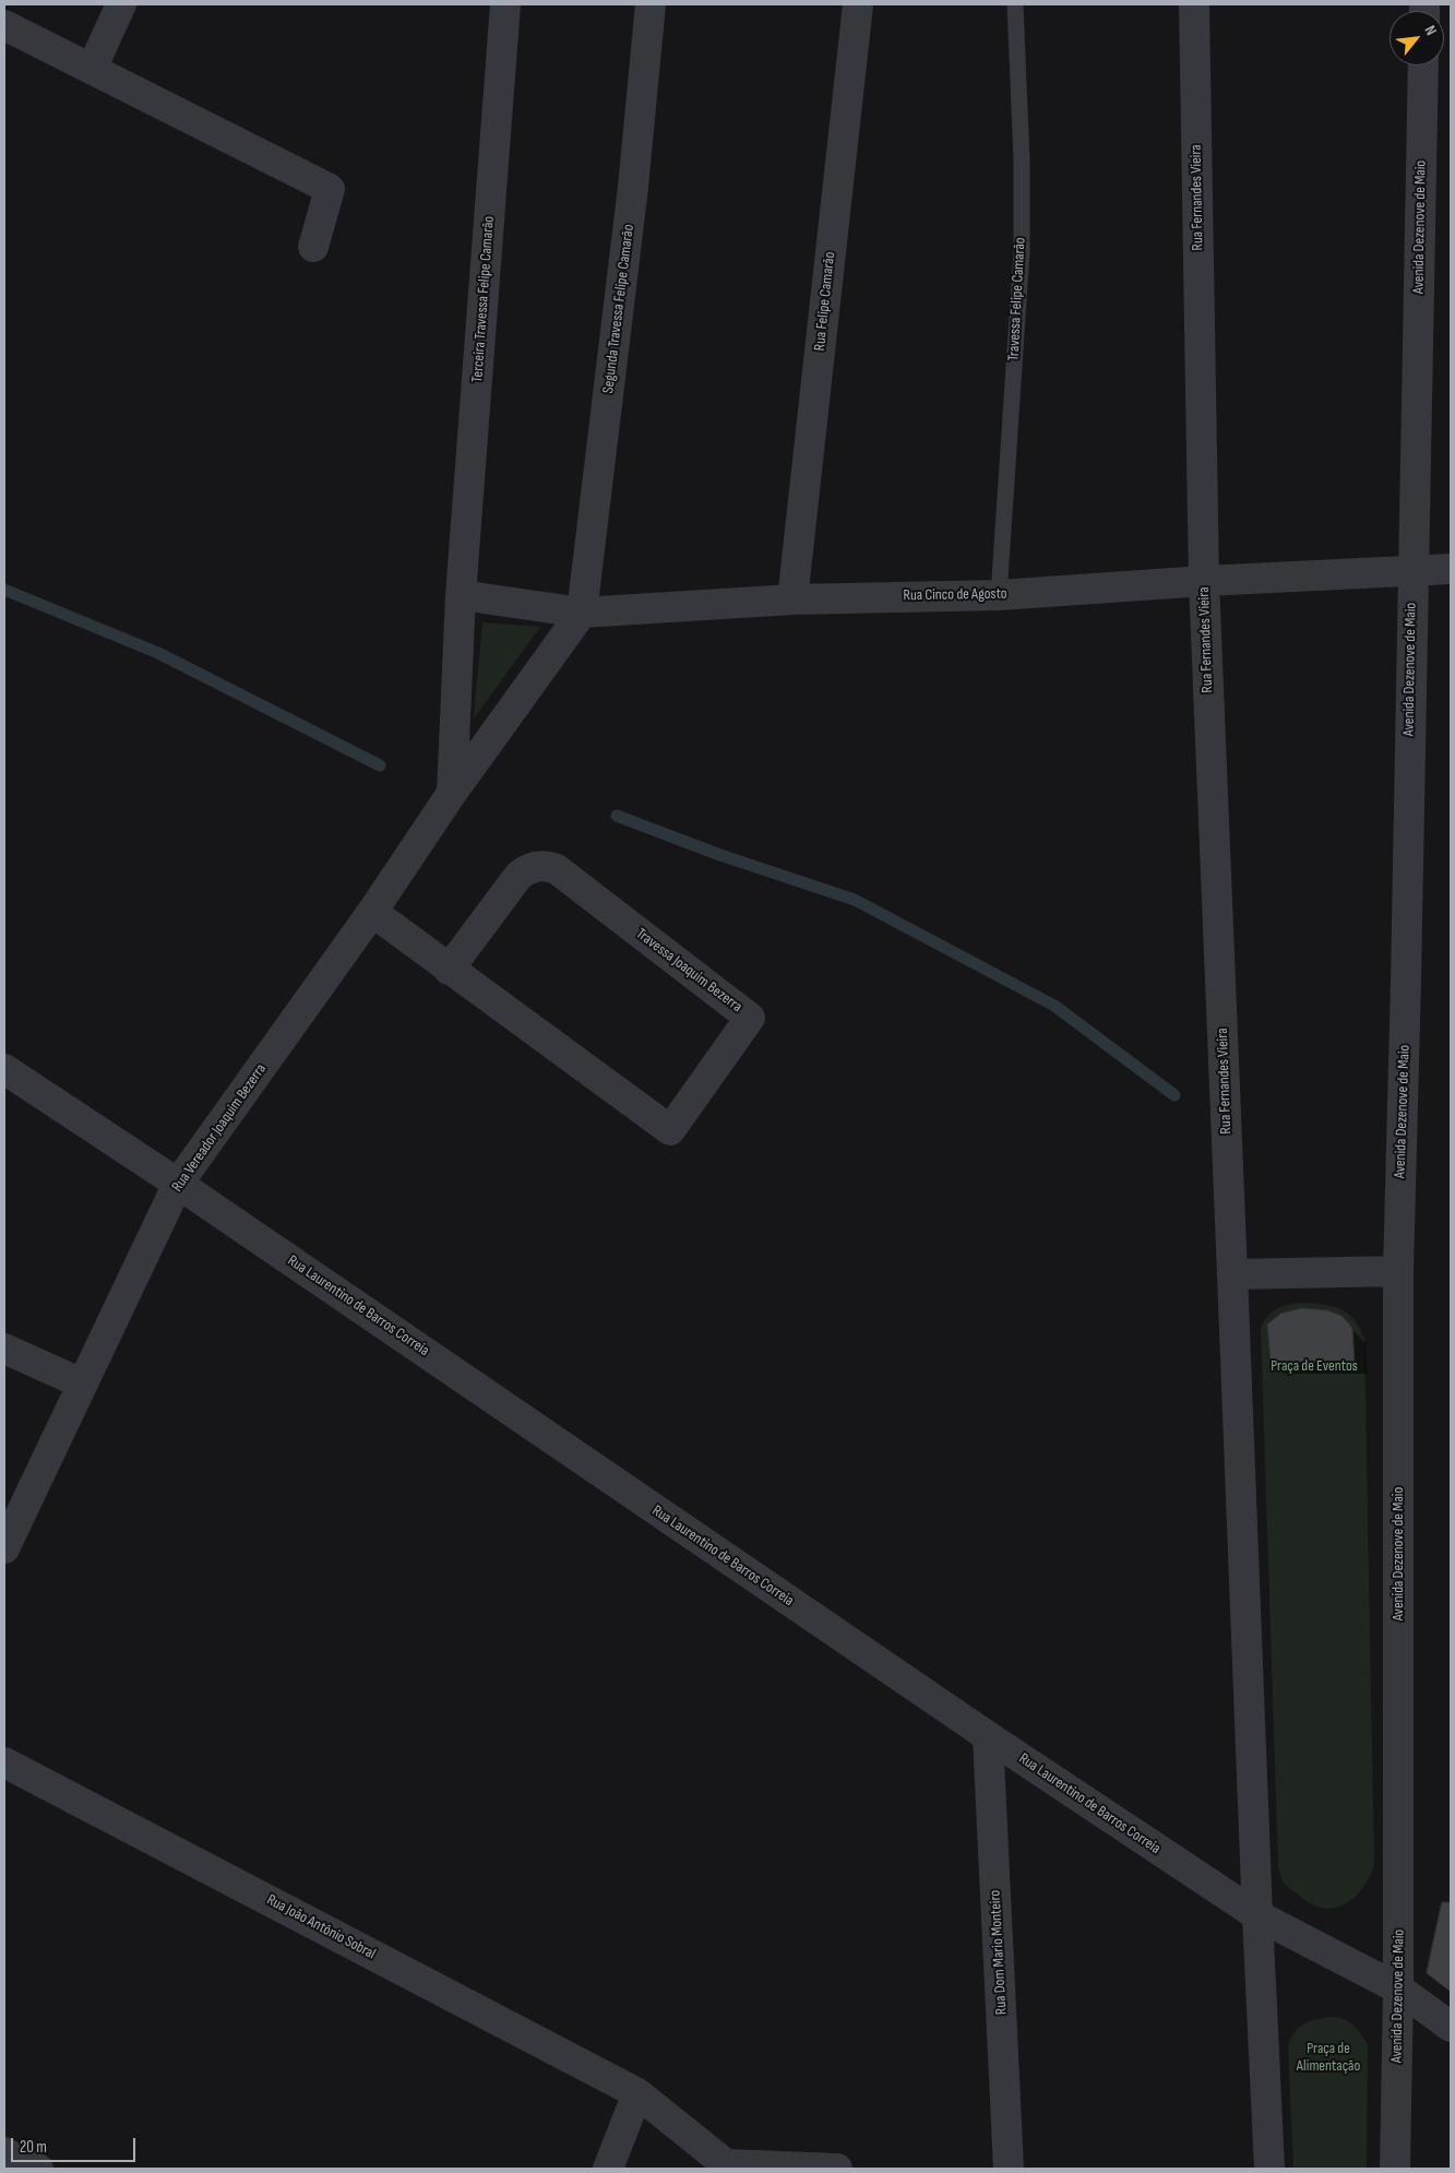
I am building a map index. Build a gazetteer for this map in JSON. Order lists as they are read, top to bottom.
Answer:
{
  "streets": {
    "street": [
      "Rua Fernandes Vieira",
      "Avenida Dezenove de Maio",
      "Terceira Travessa Felipe Camarão",
      "Rua Felipe Camarão",
      "Segunda Travessa Felipe Camarão",
      "Rua Cinco de Agosto",
      "Travessa Joaquim Bezerra",
      "Rua Vereador Joaquim Bezerra",
      "Rua Laurentino de Barros Correia",
      "Rua João Antônio Sobral",
      "Rua Dom Mario Monteiro"
    ],
    "lane": ["Travessa Felipe Camarão"]
  },
  "crossings": [
    ["Rua Fernandes Vieira", "Rua Cinco de Agosto"],
    ["Avenida Dezenove de Maio", "Rua Cinco de Agosto"],
    ["Avenida Dezenove de Maio", "Rua Laurentino de Barros Correia"],
    ["Terceira Travessa Felipe Camarão", "Rua Cinco de Agosto"],
    ["Terceira Travessa Felipe Camarão", "Rua Vereador Joaquim Bezerra"],
    ["Travessa Felipe Camarão", "Rua Cinco de Agosto"],
    ["Rua Felipe Camarão", "Rua Cinco de Agosto"],
    ["Segunda Travessa Felipe Camarão", "Rua Cinco de Agosto"],
    ["Segunda Travessa Felipe Camarão", "Rua Vereador Joaquim Bezerra"],
    ["Rua Cinco de Agosto", "Rua Vereador Joaquim Bezerra"],
    ["Travessa Joaquim Bezerra", "Rua Vereador Joaquim Bezerra"],
    ["Rua Vereador Joaquim Bezerra", "Rua Laurentino de Barros Correia"],
    ["Rua Laurentino de Barros Correia", "Rua Dom Mario Monteiro"]
  ],
  "parks": ["Praça de Eventos", "Praça de Alimentação"],
  "scale_bar": "20 m",
  "north": "top right"
}
